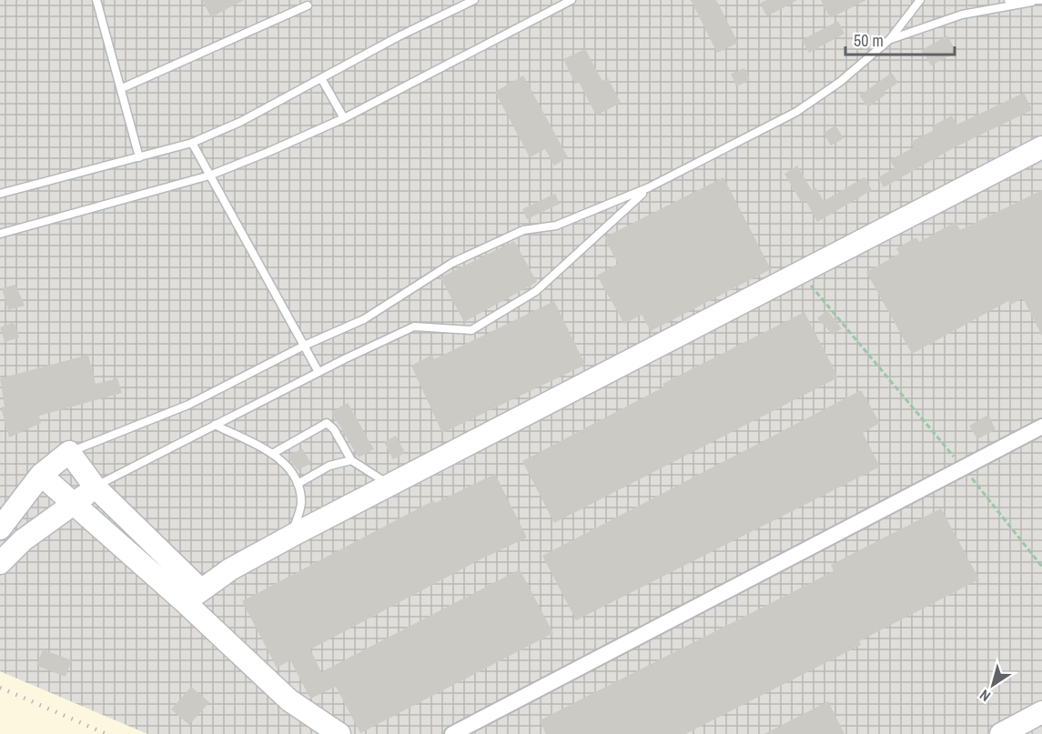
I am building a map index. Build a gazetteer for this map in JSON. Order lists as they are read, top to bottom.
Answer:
{
  "scale_bar": "50 m",
  "north": "bottom left"
}
